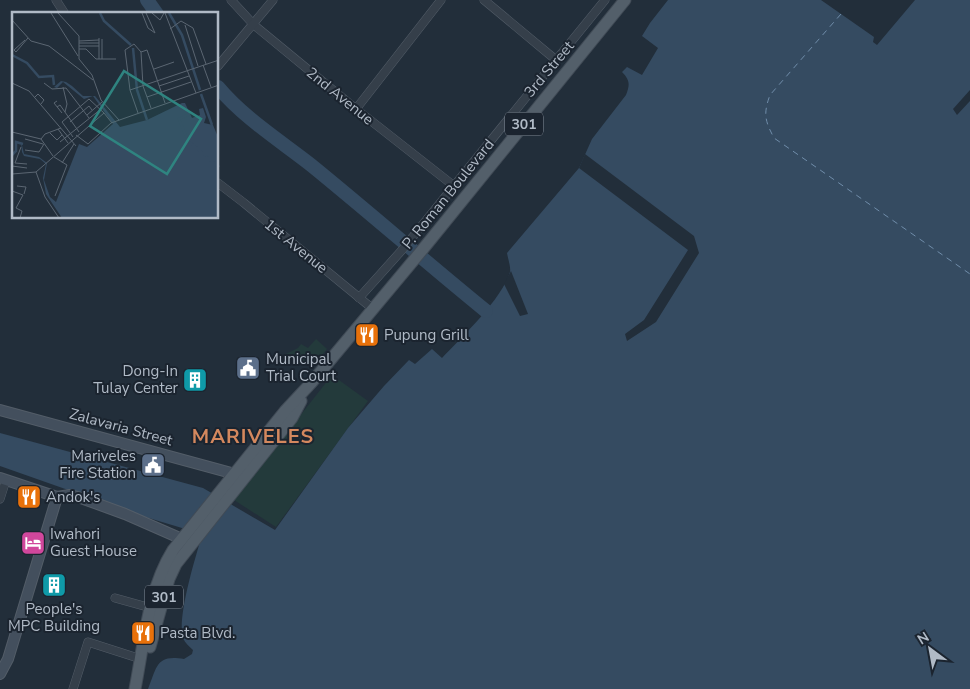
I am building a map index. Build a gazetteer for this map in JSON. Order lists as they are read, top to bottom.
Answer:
{
  "streets": {
    "main road": ["301", "P. Roman Boulevard", "Zalavaria Street"],
    "street": ["3rd Street", "2nd Avenue", "1st Avenue"]
  },
  "crossings": [
    ["3rd Street", "2nd Avenue"],
    ["3rd Street", "1st Avenue"],
    ["P. Roman Boulevard", "1st Avenue"],
    ["P. Roman Boulevard", "Zalavaria Street"]
  ],
  "districts": ["MARIVELES"],
  "places": {
    "restaurant": ["Pupung Grill", "Andok's", "Pasta Blvd."],
    "public building": ["Municipal Trial Court", "Mariveles Fire Station"],
    "building": ["Dong-In Tulay Center", "People's MPC Building"],
    "hotel": ["Iwahori Guest House"]
  },
  "north": "top left"
}
